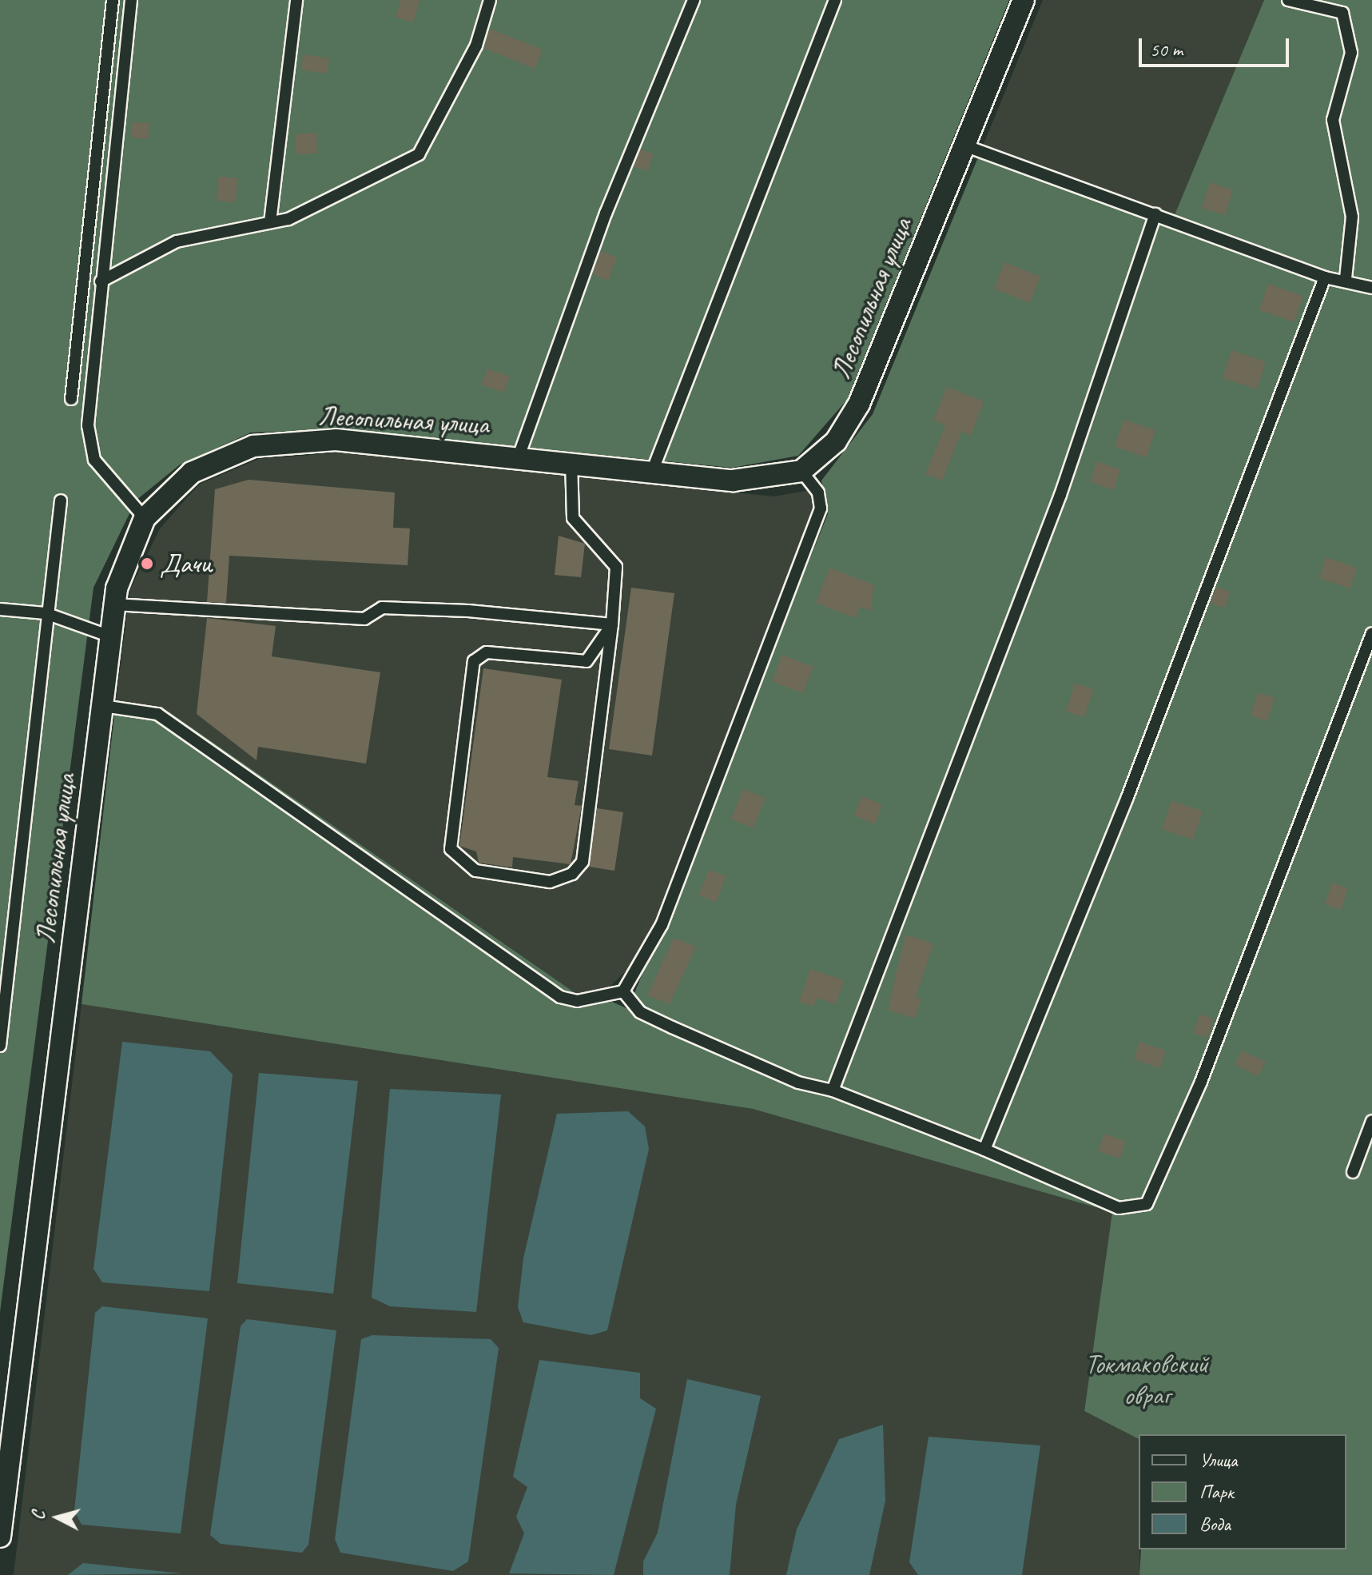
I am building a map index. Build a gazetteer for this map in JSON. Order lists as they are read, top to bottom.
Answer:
{
  "streets": {
    "street": ["Лесопильная улица"]
  },
  "parks": ["Токмаковский овраг"],
  "places": ["Дачи"],
  "legend": ["Улица", "Парк", "Вода"],
  "scale_bar": "50 m",
  "north": "left"
}
